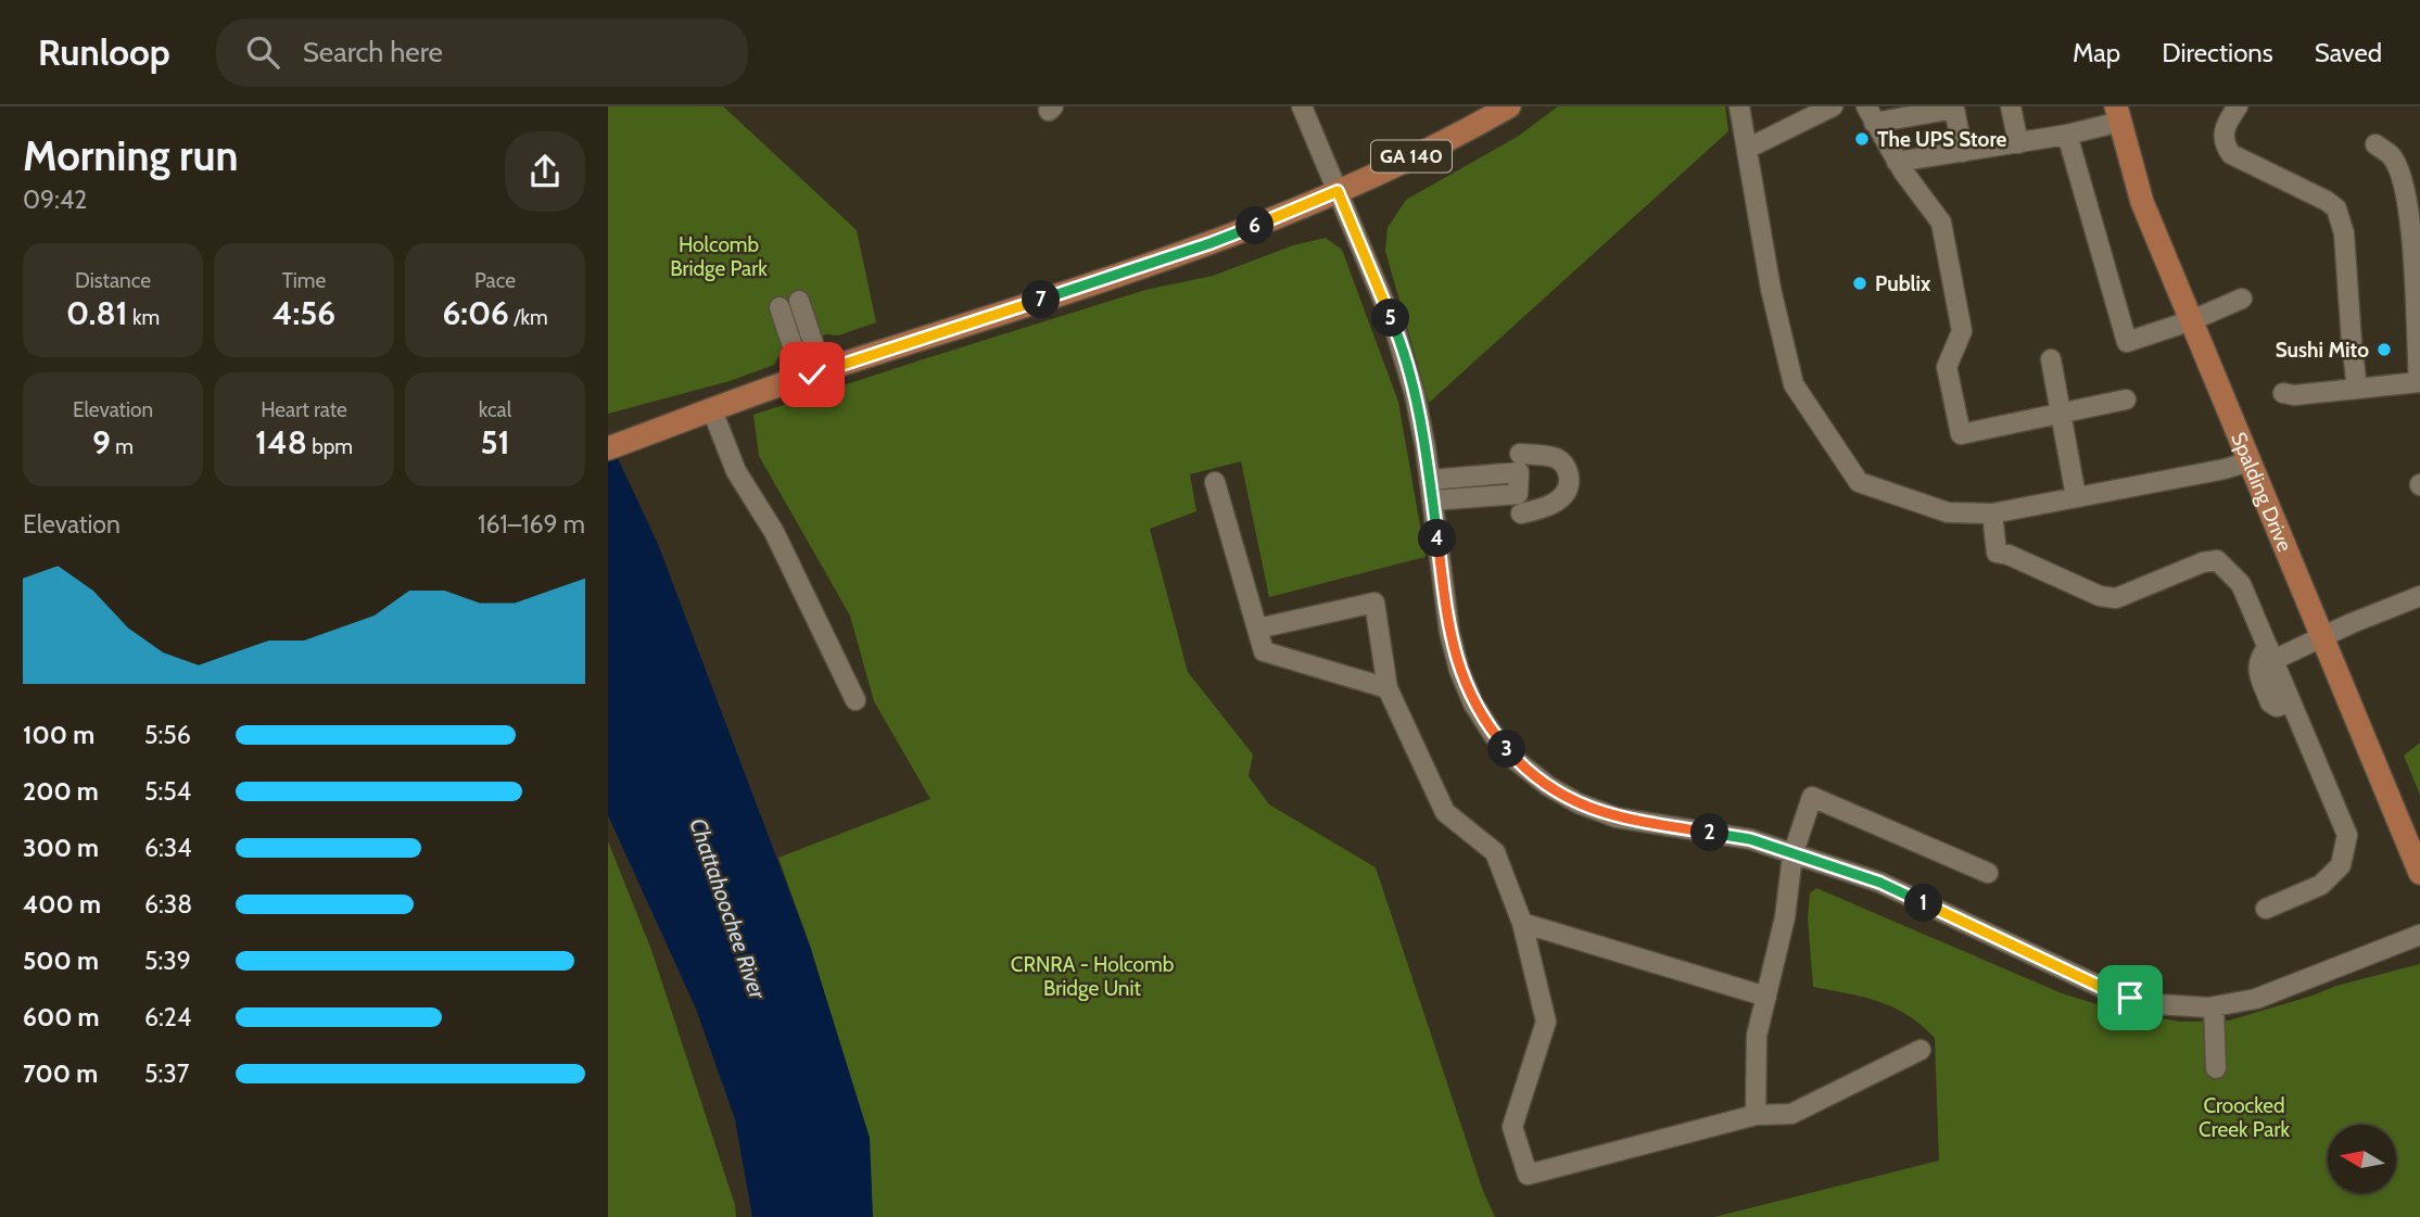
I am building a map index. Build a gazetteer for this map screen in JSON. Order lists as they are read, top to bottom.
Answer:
{
  "streets": {
    "main road": ["GA 140", "Spalding Drive"]
  },
  "water": ["Chattahoochee River"],
  "parks": ["Holcomb Bridge Park", "CRNRA - Holcomb Bridge Unit", "Croocked Creek Park"],
  "places": ["The UPS Store", "Publix", "Sushi Mito"],
  "north": "left",
  "page": {
    "header": "Runloop",
    "search": "Search here",
    "nav": ["Map", "Directions", "Saved"],
    "heading": ["Morning run", "09:42"],
    "pins": [
      "6",
      "7",
      "5",
      "4",
      "3",
      "2",
      "1"
    ],
    "stats": [
      ["Distance", "0.81 km"],
      ["Time", "4:56"],
      ["Pace", "6:06 /km"],
      ["Elevation", "9 m"],
      ["Heart rate", "148 bpm"],
      ["kcal", "51"]
    ],
    "chart": ["Elevation", "161–169 m"],
    "list": [
      {
        "name": "100 m",
        "note": "5:56"
      },
      {
        "name": "200 m",
        "note": "5:54"
      },
      {
        "name": "300 m",
        "note": "6:34"
      },
      {
        "name": "400 m",
        "note": "6:38"
      },
      {
        "name": "500 m",
        "note": "5:39"
      },
      {
        "name": "600 m",
        "note": "6:24"
      },
      {
        "name": "700 m",
        "note": "5:37"
      }
    ]
  }
}
